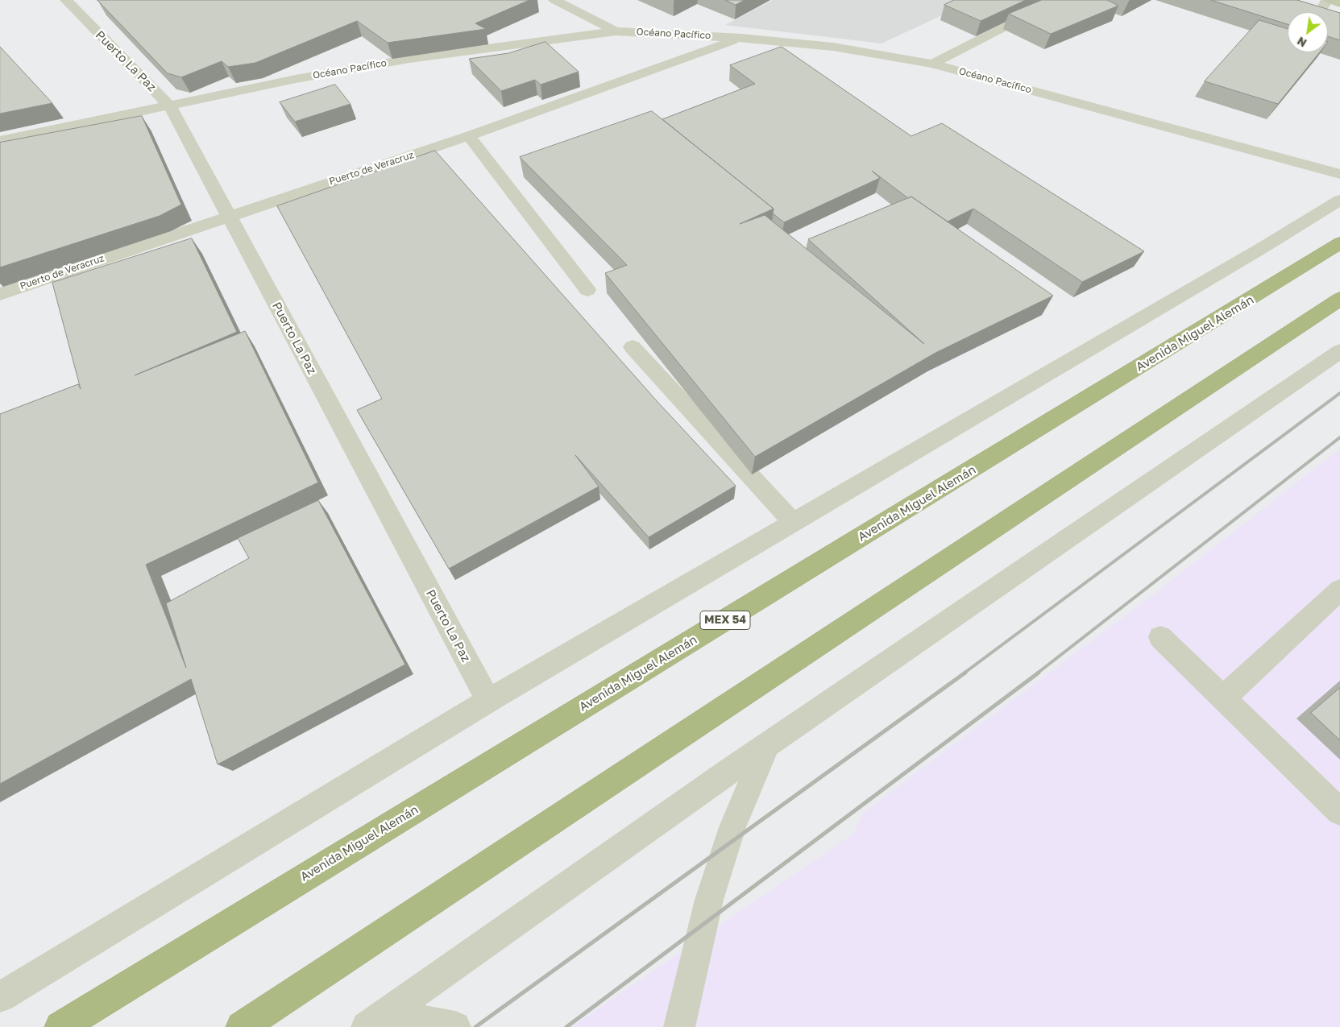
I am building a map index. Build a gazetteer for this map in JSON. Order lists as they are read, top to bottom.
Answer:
{
  "streets": {
    "highway": ["Avenida Miguel Alemán", "MEX 54"],
    "street": ["Océano Pacífico", "Puerto La Paz", "Puerto de Veracruz"]
  },
  "crossings": [
    ["Océano Pacífico", "Puerto La Paz"],
    ["Océano Pacífico", "Puerto de Veracruz"],
    ["Puerto La Paz", "Puerto de Veracruz"]
  ],
  "north": "bottom left"
}
